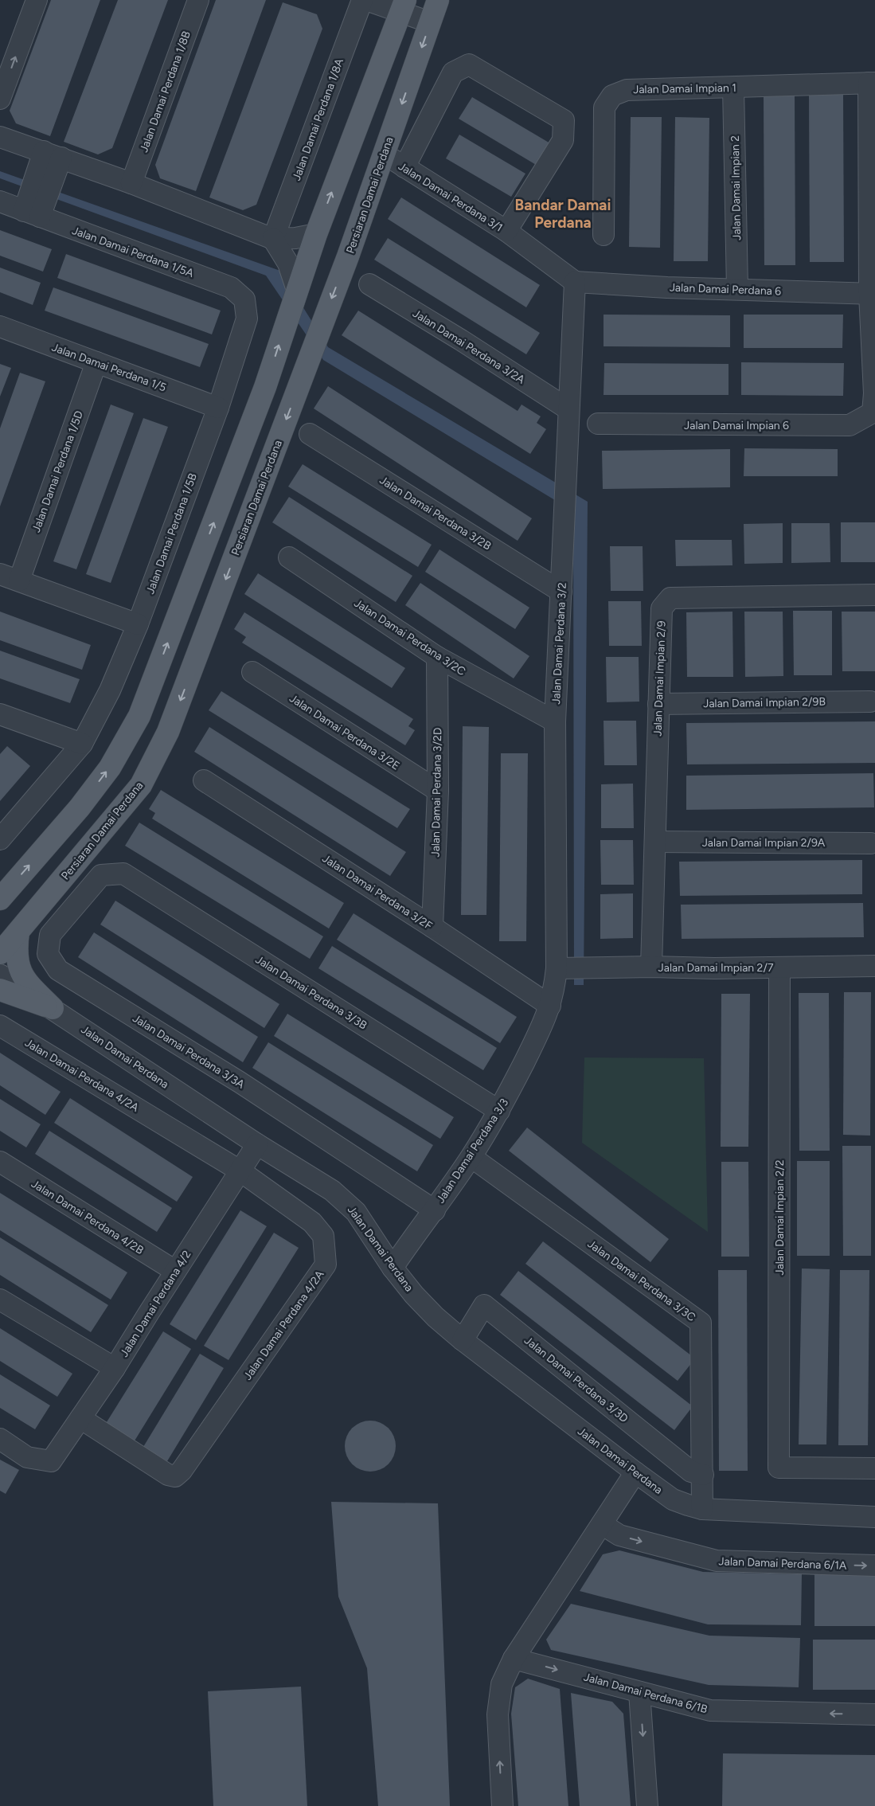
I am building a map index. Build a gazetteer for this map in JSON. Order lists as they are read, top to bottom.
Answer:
{
  "streets": {
    "main road": ["Persiaran Damai Perdana"],
    "street": [
      "Jalan Damai Impian 1",
      "Jalan Damai Perdana 1/8B",
      "Jalan Damai Perdana 1/8A",
      "Jalan Damai Impian 2",
      "Jalan Damai Perdana 3/1",
      "Jalan Damai Perdana 1/5A",
      "Jalan Damai Perdana 6",
      "Jalan Damai Perdana 3/2A",
      "Jalan Damai Perdana 1/5",
      "Jalan Damai Impian 6",
      "Jalan Damai Perdana 1/5D",
      "Jalan Damai Perdana 3/2B",
      "Jalan Damai Perdana 1/5B",
      "Jalan Damai Perdana 3/2C",
      "Jalan Damai Perdana 3/2",
      "Jalan Damai Impian 2/9",
      "Jalan Damai Impian 2/9B",
      "Jalan Damai Perdana 3/2E",
      "Jalan Damai Perdana 3/2D",
      "Jalan Damai Impian 2/9A",
      "Jalan Damai Perdana 3/2F",
      "Jalan Damai Impian 2/7",
      "Jalan Damai Perdana 3/3B",
      "Jalan Damai Perdana 3/3A",
      "Jalan Damai Perdana",
      "Jalan Damai Perdana 4/2A",
      "Jalan Damai Perdana 3/3",
      "Jalan Damai Perdana 4/2B",
      "Jalan Damai Impian 2/2",
      "Jalan Damai Perdana 3/3C",
      "Jalan Damai Perdana 4/2",
      "Jalan Damai Perdana 3/3D",
      "Jalan Damai Perdana 6/1A",
      "Jalan Damai Perdana 6/1B"
    ]
  },
  "crossings": [
    ["Jalan Damai Impian 1", "Jalan Damai Impian 2"],
    ["Jalan Damai Impian 2", "Jalan Damai Perdana 6"],
    ["Persiaran Damai Perdana", "Jalan Damai Perdana 3/1"],
    ["Jalan Damai Perdana 3/1", "Jalan Damai Perdana 6"],
    ["Jalan Damai Perdana 3/1", "Jalan Damai Perdana 3/2"],
    ["Jalan Damai Perdana 1/5A", "Jalan Damai Perdana 1/5B"],
    ["Jalan Damai Perdana 6", "Jalan Damai Perdana 3/2"],
    ["Jalan Damai Perdana 3/2A", "Jalan Damai Perdana 3/2"],
    ["Jalan Damai Perdana 1/5", "Jalan Damai Perdana 1/5D"],
    ["Jalan Damai Perdana 1/5", "Jalan Damai Perdana 1/5B"],
    ["Jalan Damai Perdana 3/2B", "Jalan Damai Perdana 3/2"],
    ["Jalan Damai Perdana 3/2C", "Jalan Damai Perdana 3/2"],
    ["Jalan Damai Perdana 3/2C", "Jalan Damai Perdana 3/2D"],
    ["Jalan Damai Perdana 3/2", "Jalan Damai Perdana 3/2F"],
    ["Jalan Damai Perdana 3/2", "Jalan Damai Impian 2/7"],
    ["Jalan Damai Perdana 3/2", "Jalan Damai Perdana 3/3"],
    ["Jalan Damai Impian 2/9", "Jalan Damai Impian 2/9B"],
    ["Jalan Damai Impian 2/9", "Jalan Damai Impian 2/9A"],
    ["Jalan Damai Impian 2/9", "Jalan Damai Impian 2/7"],
    ["Jalan Damai Perdana 3/2E", "Jalan Damai Perdana 3/2D"],
    ["Jalan Damai Perdana 3/2D", "Jalan Damai Perdana 3/2F"],
    ["Jalan Damai Perdana 3/2F", "Jalan Damai Perdana 3/3"],
    ["Jalan Damai Impian 2/7", "Jalan Damai Impian 2/2"],
    ["Jalan Damai Perdana 3/3B", "Jalan Damai Perdana 3/3A"],
    ["Jalan Damai Perdana 3/3B", "Jalan Damai Perdana 3/3"],
    ["Jalan Damai Perdana 3/3A", "Jalan Damai Perdana 3/3"],
    ["Jalan Damai Perdana", "Jalan Damai Perdana 3/3"],
    ["Jalan Damai Perdana", "Jalan Damai Perdana 3/3C"],
    ["Jalan Damai Perdana", "Jalan Damai Perdana 4/2"],
    ["Jalan Damai Perdana", "Jalan Damai Perdana 3/3D"],
    ["Jalan Damai Perdana 4/2A", "Jalan Damai Perdana 4/2"],
    ["Jalan Damai Perdana 3/3", "Jalan Damai Perdana 3/3C"],
    ["Jalan Damai Perdana 4/2B", "Jalan Damai Perdana 4/2"],
    ["Jalan Damai Perdana 3/3C", "Jalan Damai Perdana 3/3D"]
  ],
  "one_way": ["Jalan Damai Perdana 6/1A"],
  "districts": ["Bandar Damai Perdana"]
}
